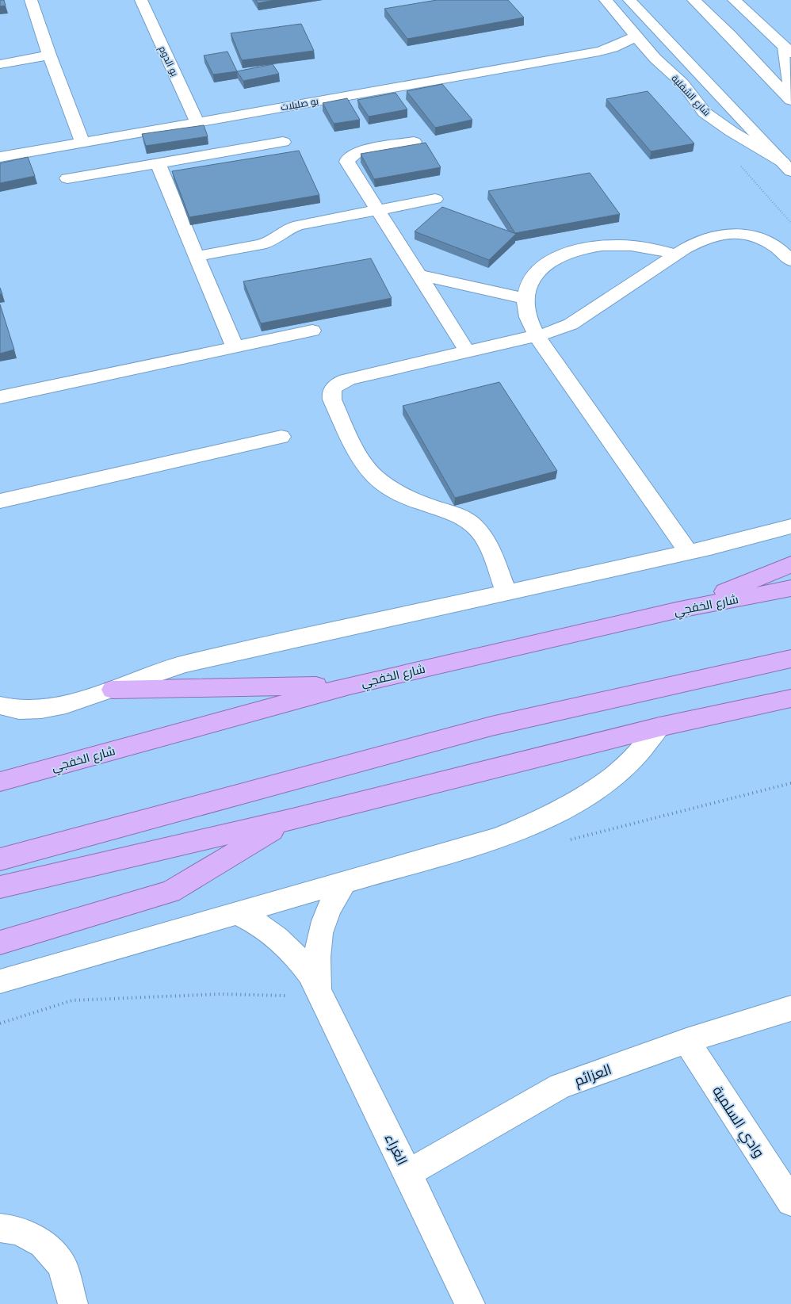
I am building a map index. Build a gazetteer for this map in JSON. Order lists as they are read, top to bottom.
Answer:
{
  "streets": {
    "highway": ["شارع الخفجي"],
    "street": [
      "بو الدوم",
      "شارع الشفلية",
      "بو صليلات",
      "العزائم",
      "وادي السلمية",
      "الغراء"
    ]
  },
  "crossings": [
    ["بو الدوم", "بو صليلات"],
    ["شارع الشفلية", "بو صليلات"],
    ["العزائم", "وادي السلمية"],
    ["العزائم", "الغراء"]
  ]
}
